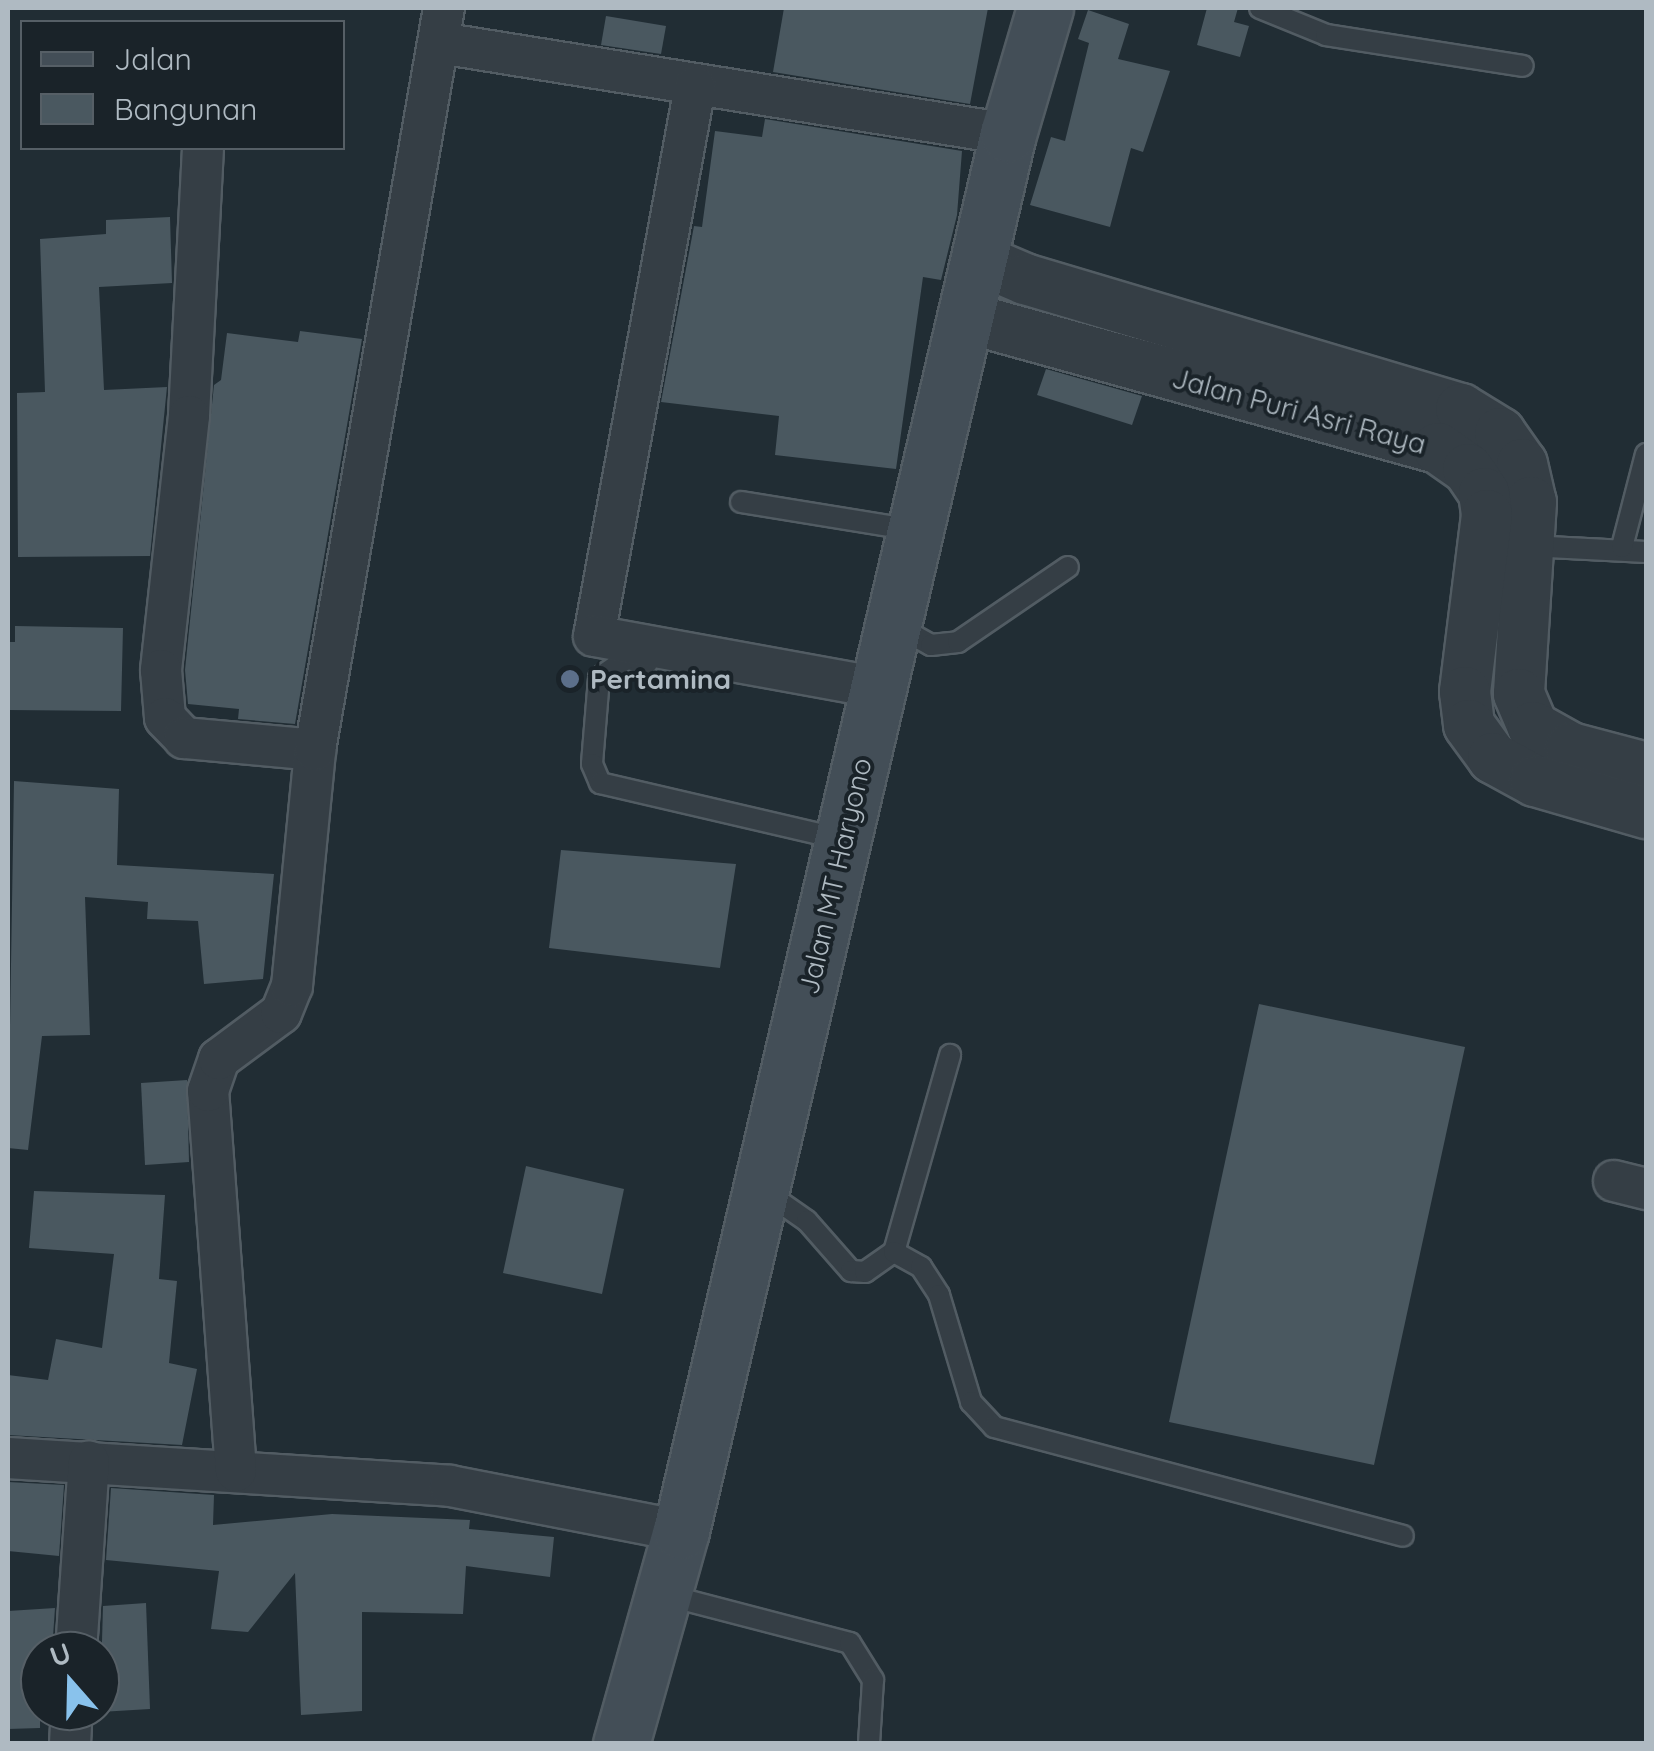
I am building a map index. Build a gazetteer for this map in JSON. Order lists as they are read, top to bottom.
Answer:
{
  "streets": {
    "main road": ["Jalan MT Haryono"],
    "street": ["Jalan Puri Asri Raya"]
  },
  "crossings": [
    ["Jalan Puri Asri Raya", "Jalan MT Haryono"]
  ],
  "places": ["Pertamina"],
  "legend": ["Jalan", "Bangunan"],
  "north": "top"
}
